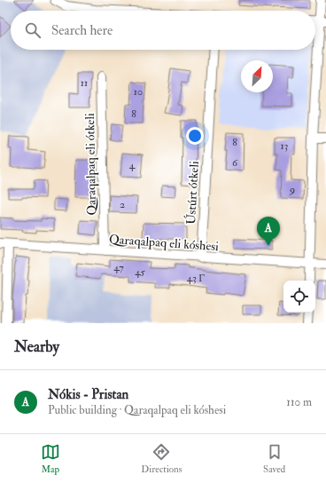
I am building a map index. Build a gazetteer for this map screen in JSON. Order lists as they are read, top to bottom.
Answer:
{
  "streets": {
    "street": ["Qaraqalpaq eli ótkeli", "Ústúrt ótkeli", "Qaraqalpaq eli kóshesi"]
  },
  "crossings": [
    ["Qaraqalpaq eli ótkeli", "Qaraqalpaq eli kóshesi"],
    ["Ústúrt ótkeli", "Qaraqalpaq eli kóshesi"]
  ],
  "house_numbers": [
    "11",
    "10",
    "8",
    "8",
    "13",
    "6",
    "4",
    "9",
    "2",
    "47",
    "45",
    "43 Г"
  ],
  "north": "top right",
  "page": {
    "search": "Search here",
    "pins": "A",
    "heading": "Nearby",
    "list": [
      {
        "mark": "A",
        "name": "Nókis - Pristan",
        "note": "Public building · Qaraqalpaq eli kóshesi",
        "value": "110 m"
      }
    ],
    "nav": ["Map", "Directions", "Saved"]
  }
}
